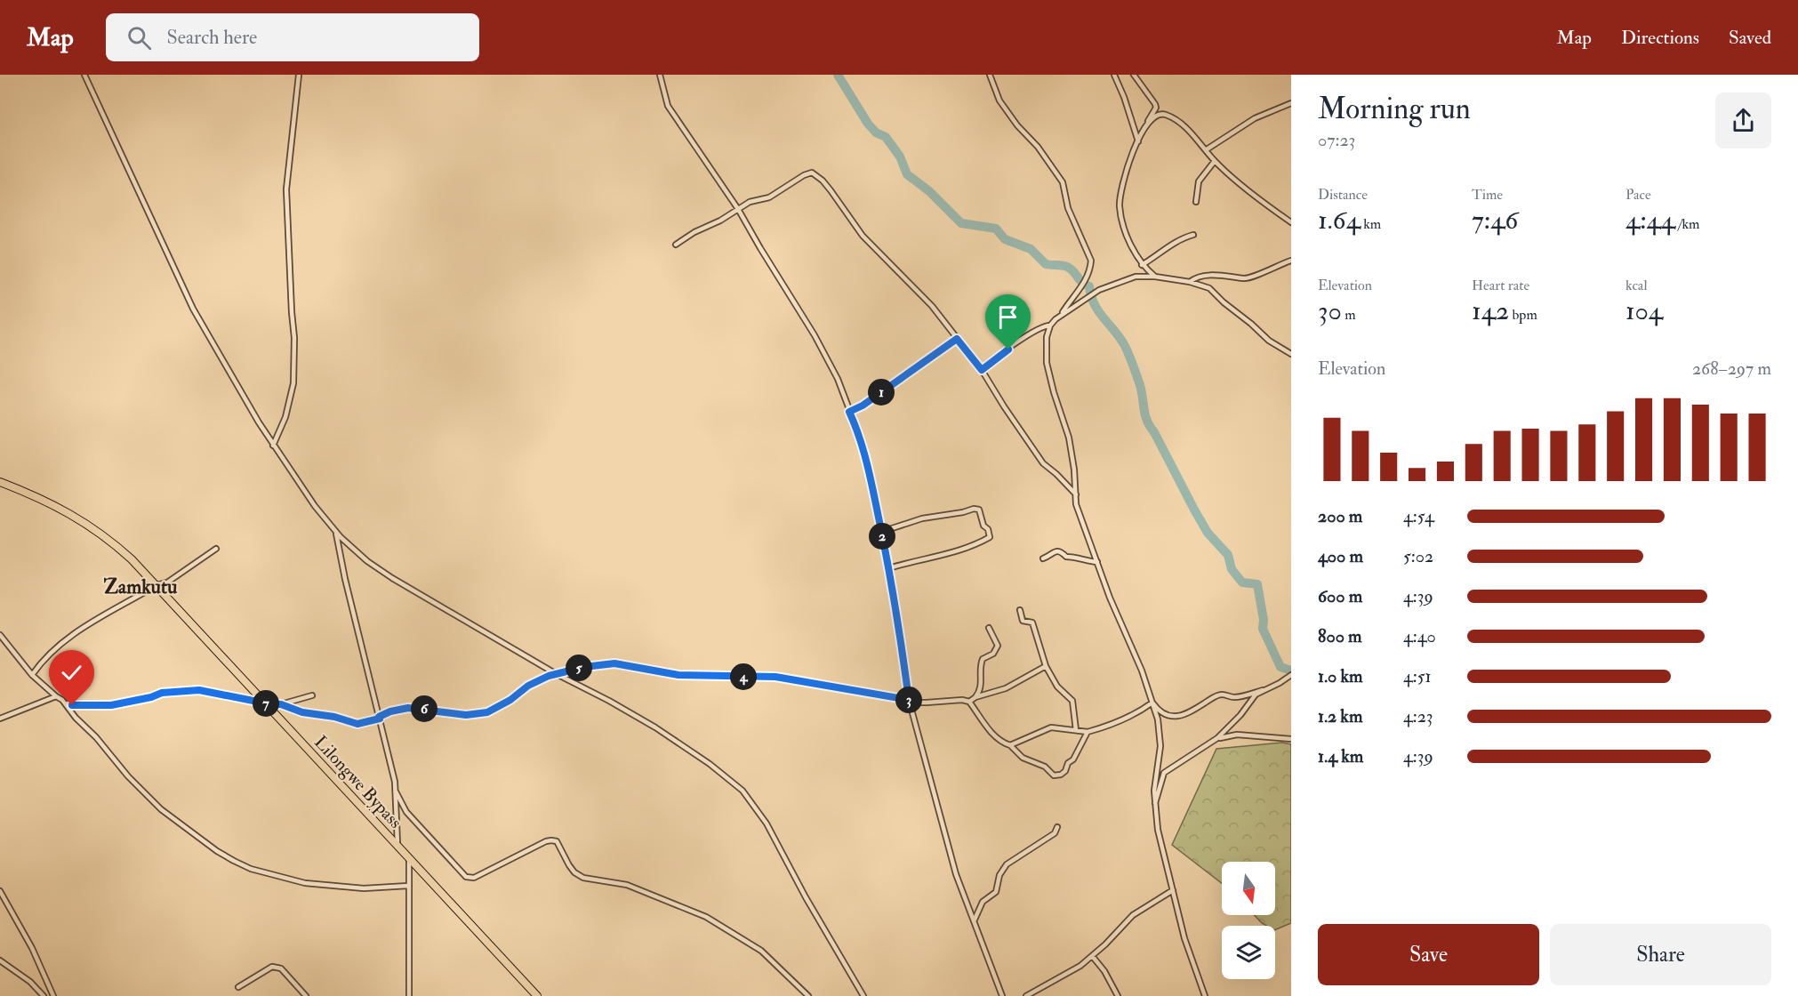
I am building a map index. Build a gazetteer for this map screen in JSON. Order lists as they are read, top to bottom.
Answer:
{
  "streets": {
    "main road": ["Lilongwe Bypass"]
  },
  "districts": ["Zamkutu"],
  "north": "bottom",
  "page": {
    "header": "Map",
    "search": "Search here",
    "nav": ["Map", "Directions", "Saved"],
    "heading": ["Morning run", "07:23"],
    "stats": [
      ["Distance", "1.64 km"],
      ["Time", "7:46"],
      ["Pace", "4:44 /km"],
      ["Elevation", "30 m"],
      ["Heart rate", "142 bpm"],
      ["kcal", "104"]
    ],
    "chart": ["Elevation", "268–297 m"],
    "pins": [
      "1",
      "2",
      "5",
      "4",
      "3",
      "7",
      "6"
    ],
    "list": [
      {
        "name": "200 m",
        "note": "4:54"
      },
      {
        "name": "400 m",
        "note": "5:02"
      },
      {
        "name": "600 m",
        "note": "4:39"
      },
      {
        "name": "800 m",
        "note": "4:40"
      },
      {
        "name": "1.0 km",
        "note": "4:51"
      },
      {
        "name": "1.2 km",
        "note": "4:23"
      },
      {
        "name": "1.4 km",
        "note": "4:39"
      }
    ],
    "buttons": ["Save", "Share"]
  }
}
